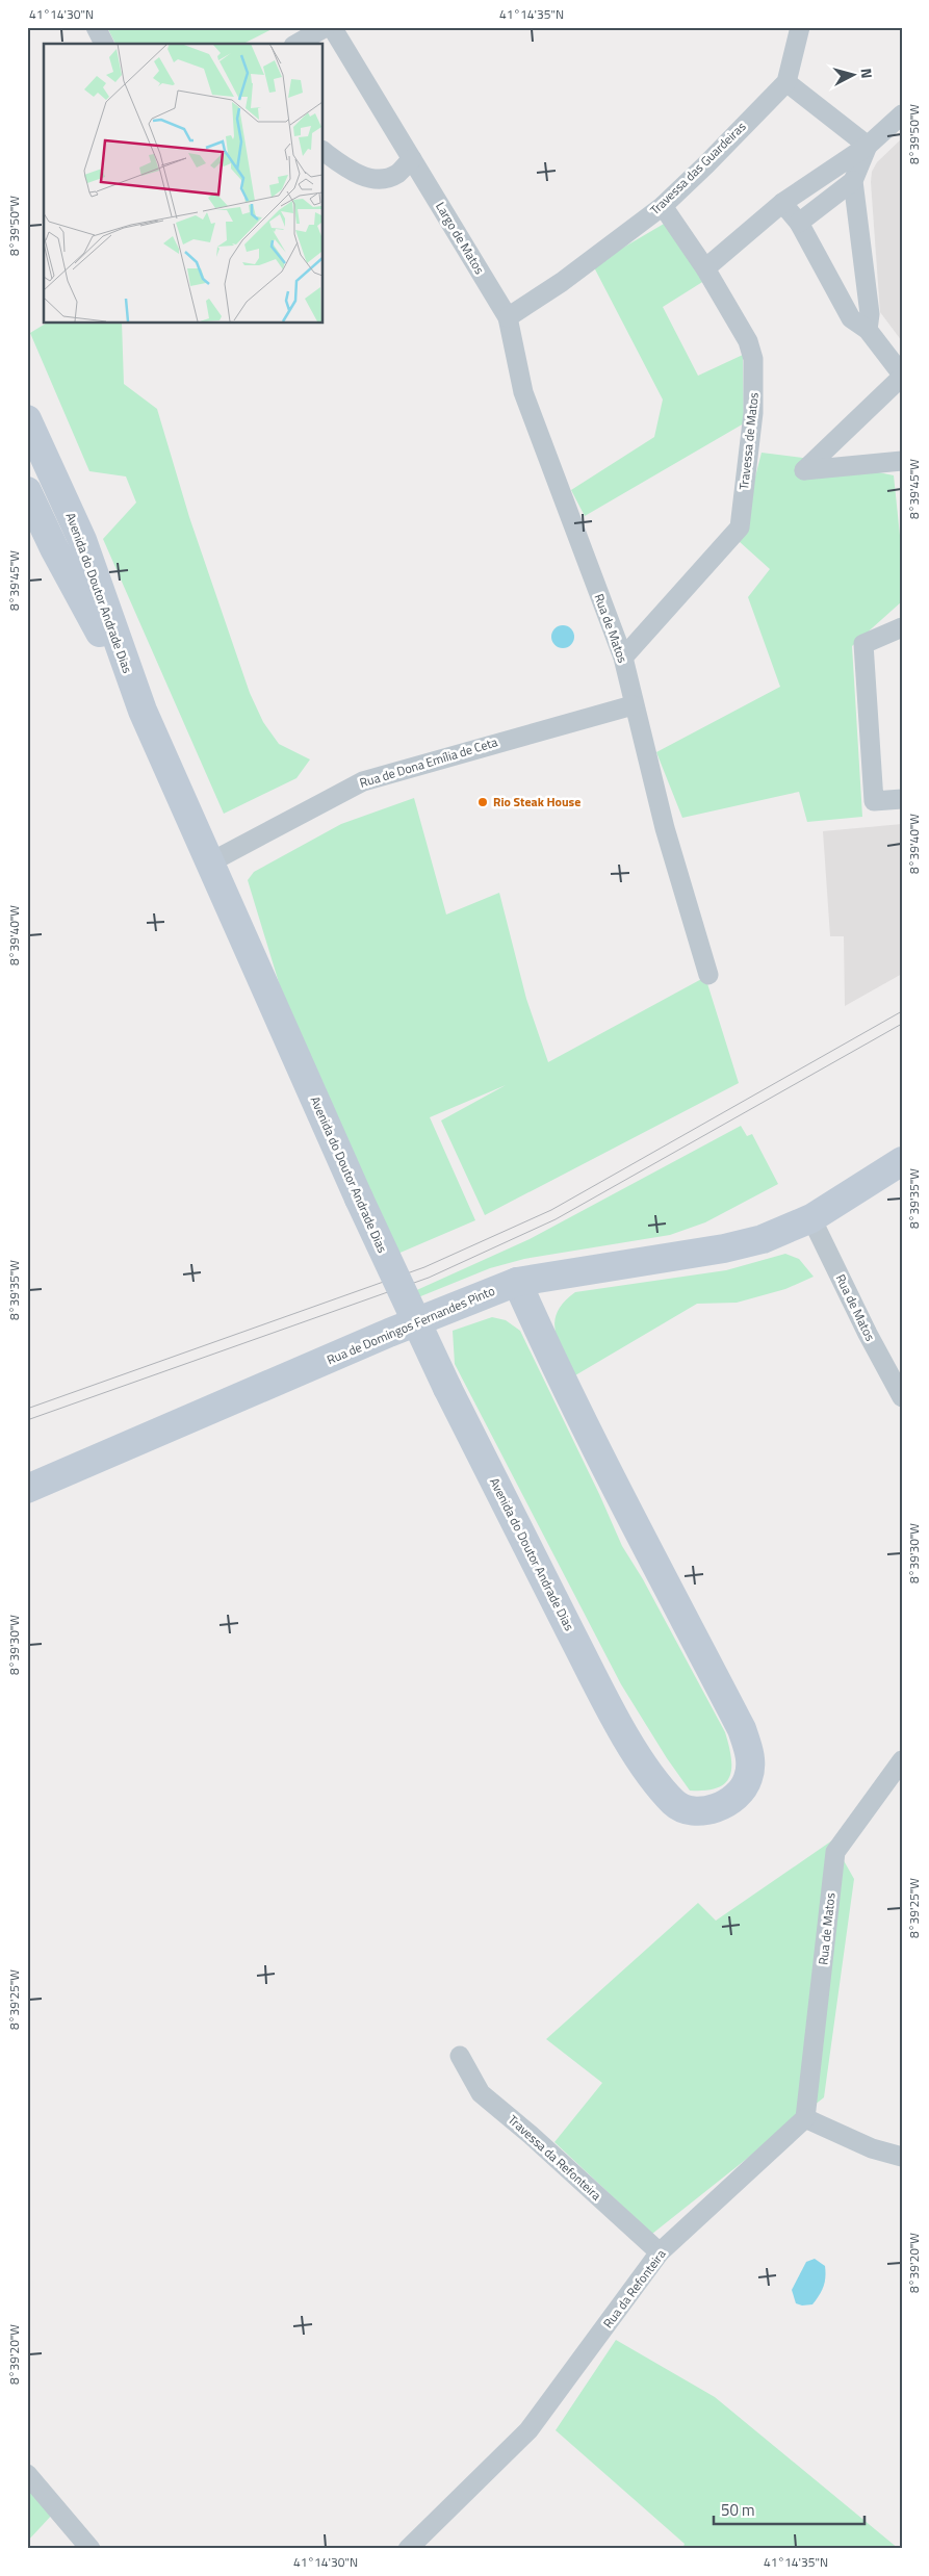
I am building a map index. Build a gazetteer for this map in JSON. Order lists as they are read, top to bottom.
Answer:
{
  "streets": {
    "main road": ["Avenida do Doutor Andrade Dias", "Rua de Domingos Fernandes Pinto"],
    "street": [
      "Travessa das Guardeiras",
      "Largo de Matos",
      "Travessa de Matos",
      "Rua de Matos",
      "Rua de Dona Emília de Ceta",
      "Travessa da Refonteira",
      "Rua da Refonteira"
    ]
  },
  "crossings": [
    ["Travessa das Guardeiras", "Largo de Matos"],
    ["Travessa das Guardeiras", "Travessa de Matos"],
    ["Travessa das Guardeiras", "Rua de Matos"],
    ["Largo de Matos", "Rua de Matos"],
    ["Travessa de Matos", "Rua de Matos"],
    ["Avenida do Doutor Andrade Dias", "Rua de Dona Emília de Ceta"],
    ["Avenida do Doutor Andrade Dias", "Rua de Domingos Fernandes Pinto"],
    ["Rua de Matos", "Rua de Dona Emília de Ceta"],
    ["Rua de Matos", "Rua de Domingos Fernandes Pinto"],
    ["Rua de Matos", "Rua da Refonteira"],
    ["Travessa da Refonteira", "Rua da Refonteira"]
  ],
  "places": ["Rio Steak House"],
  "scale_bar": "50 m",
  "north": "right",
  "coordinates": [
    "41°14'30\"N",
    "41°14'35\"N",
    "8°39'50\"W",
    "8°39'45\"W",
    "8°39'40\"W",
    "8°39'35\"W",
    "8°39'30\"W",
    "8°39'25\"W",
    "8°39'20\"W"
  ]
}
